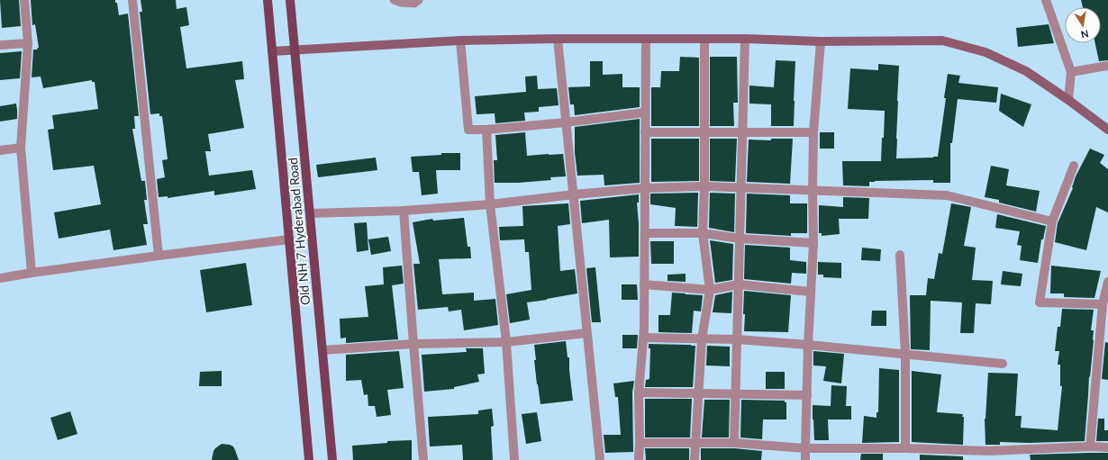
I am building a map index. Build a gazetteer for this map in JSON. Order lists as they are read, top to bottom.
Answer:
{
  "streets": {
    "main road": ["Old NH 7 Hyderabad Road"]
  },
  "north": "bottom"
}
